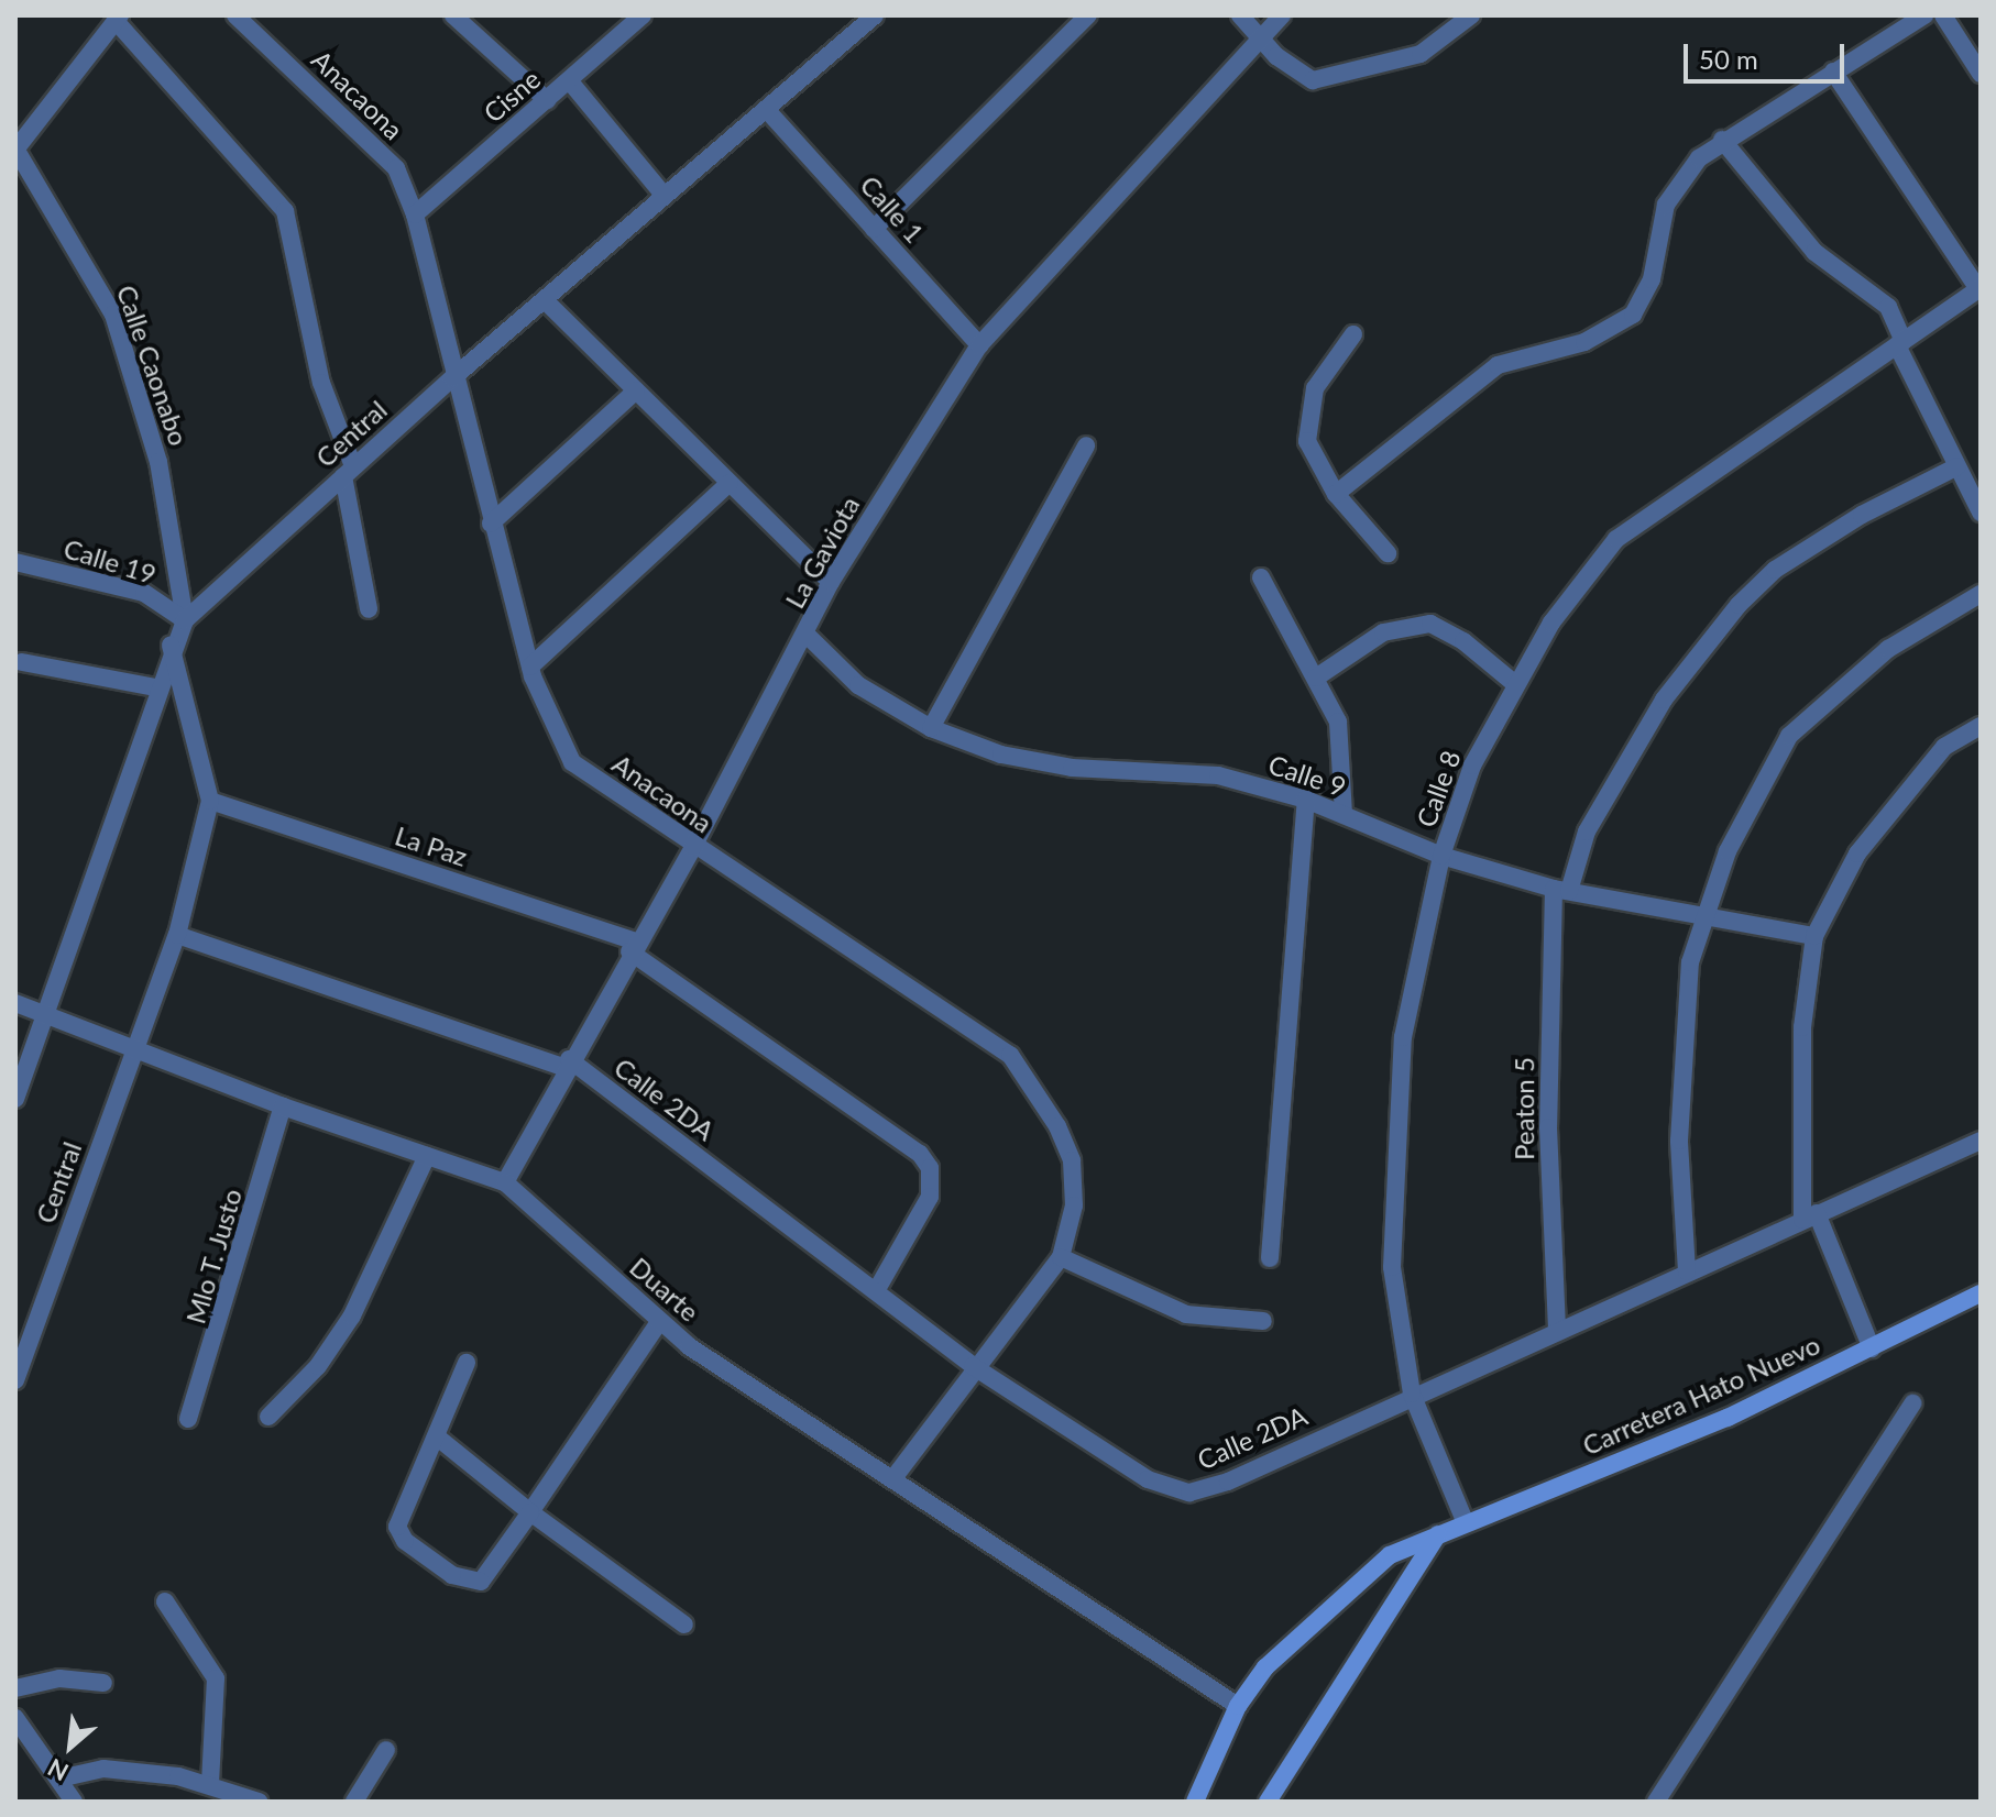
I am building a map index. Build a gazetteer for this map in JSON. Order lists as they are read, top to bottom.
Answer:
{
  "streets": {
    "main road": ["Carretera Hato Nuevo"],
    "street": [
      "Anacaona",
      "Cisne",
      "Calle 1",
      "Calle Caonabo",
      "Central",
      "La Gaviota",
      "Calle 19",
      "Calle 9",
      "Calle 8",
      "La Paz",
      "Calle 2DA",
      "Peaton 5",
      "Mlo T. Justo",
      "Duarte"
    ]
  },
  "crossings": [
    ["Anacaona", "Cisne"],
    ["Anacaona", "Central"],
    ["Anacaona", "La Gaviota"],
    ["Anacaona", "Calle 2DA"],
    ["Anacaona", "Duarte"],
    ["Calle 1", "Central"],
    ["Calle 1", "La Gaviota"],
    ["Calle Caonabo", "Central"],
    ["Calle Caonabo", "Calle 19"],
    ["Central", "Calle 19"],
    ["Central", "La Paz"],
    ["Central", "Calle 2DA"],
    ["Central", "Duarte"],
    ["La Gaviota", "Calle 9"],
    ["La Gaviota", "La Paz"],
    ["La Gaviota", "Calle 2DA"],
    ["La Gaviota", "Duarte"],
    ["Calle 9", "Calle 8"],
    ["Calle 9", "Peaton 5"],
    ["Calle 8", "Calle 2DA"],
    ["Calle 8", "Carretera Hato Nuevo"],
    ["La Paz", "Calle 2DA"],
    ["Calle 2DA", "Peaton 5"],
    ["Mlo T. Justo", "Duarte"],
    ["Duarte", "Carretera Hato Nuevo"]
  ],
  "scale_bar": "50 m",
  "north": "bottom left"
}
